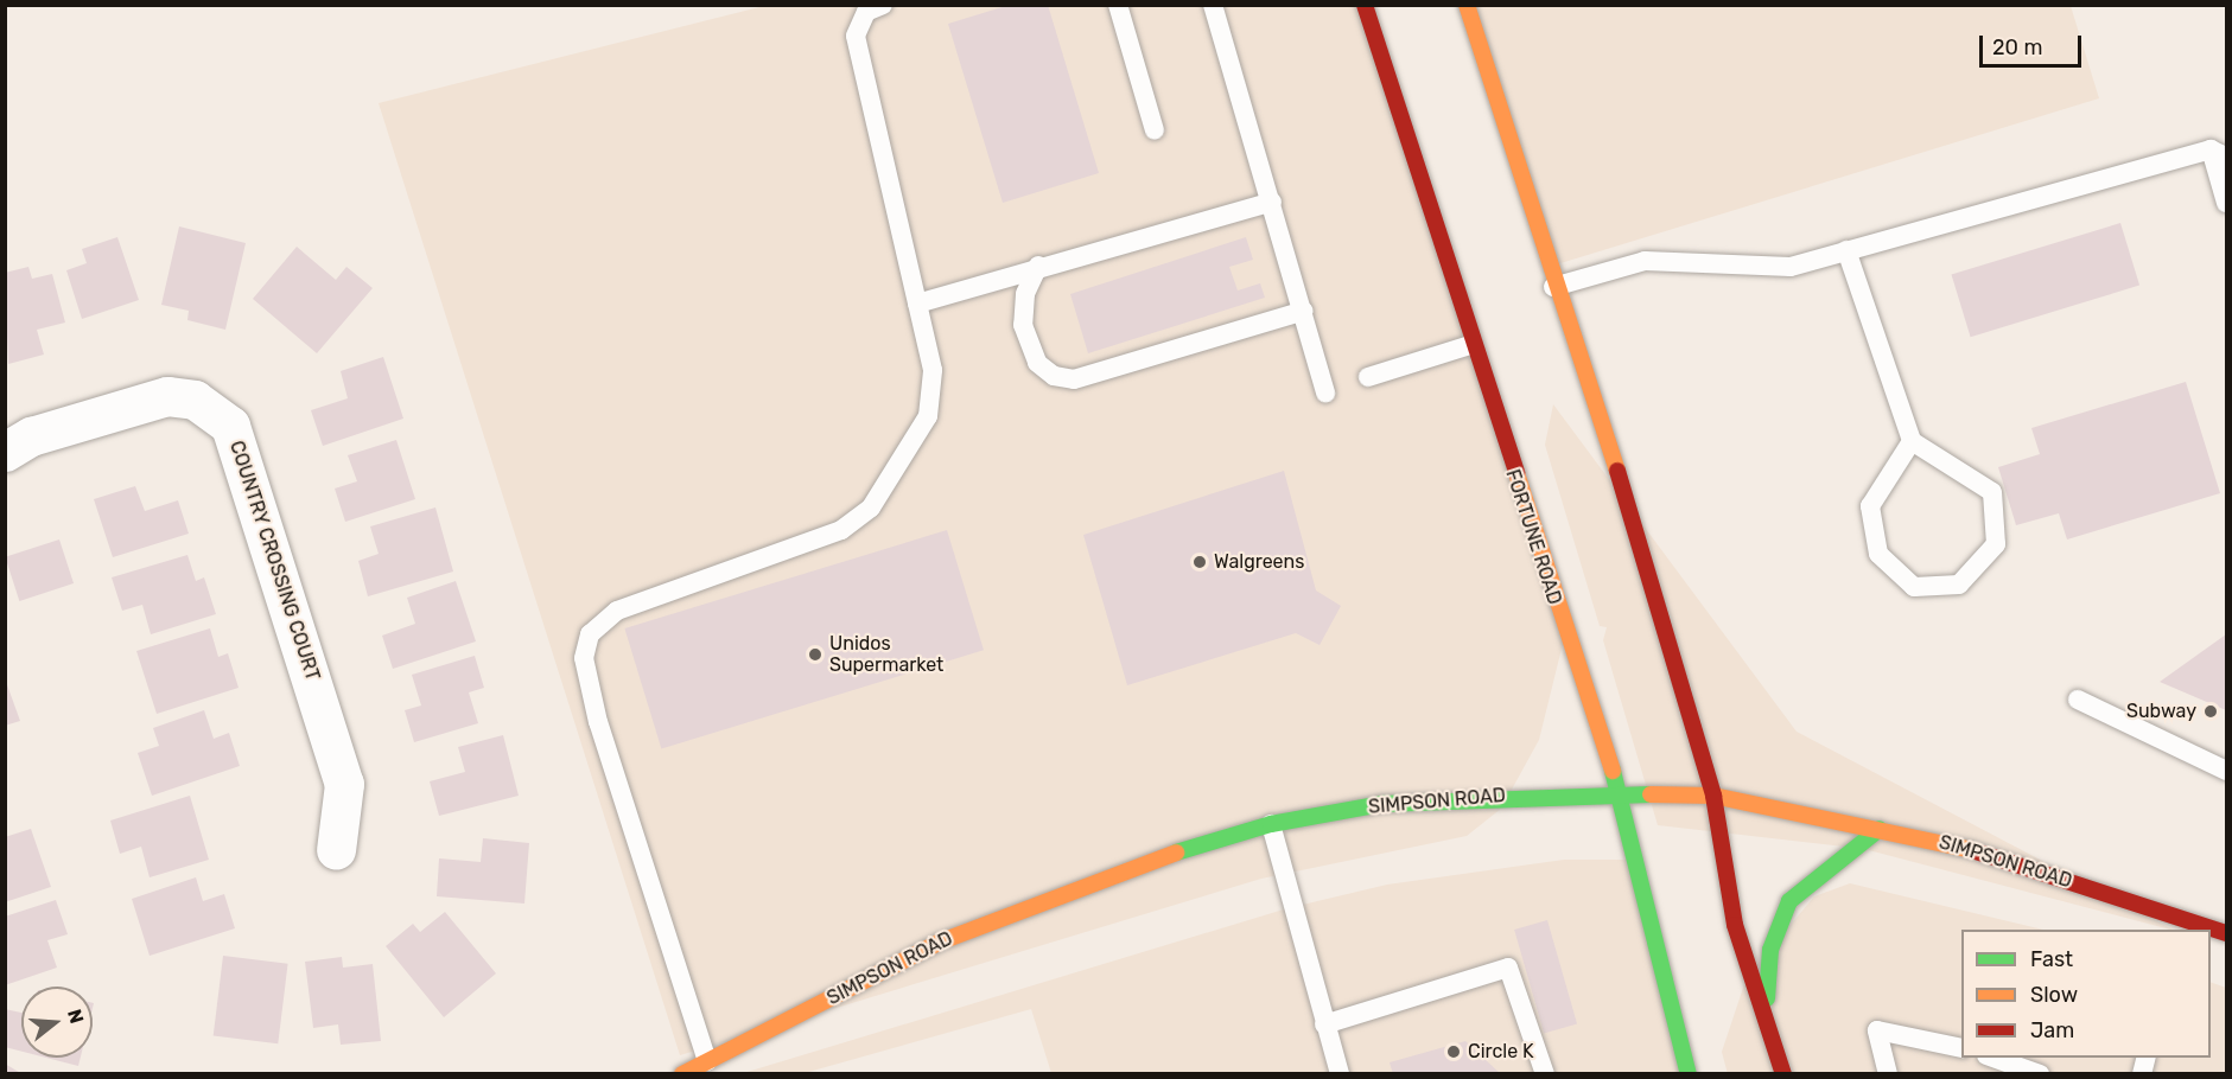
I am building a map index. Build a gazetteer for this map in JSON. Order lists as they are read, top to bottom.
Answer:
{
  "streets": {
    "main road": ["FORTUNE ROAD", "SIMPSON ROAD"],
    "street": ["COUNTRY CROSSING COURT"]
  },
  "crossings": [
    ["FORTUNE ROAD", "SIMPSON ROAD"]
  ],
  "places": [
    "Walgreens",
    "Unidos Supermarket",
    "Subway",
    "Circle K"
  ],
  "legend": ["Fast", "Slow", "Jam"],
  "scale_bar": "20 m",
  "north": "right"
}
